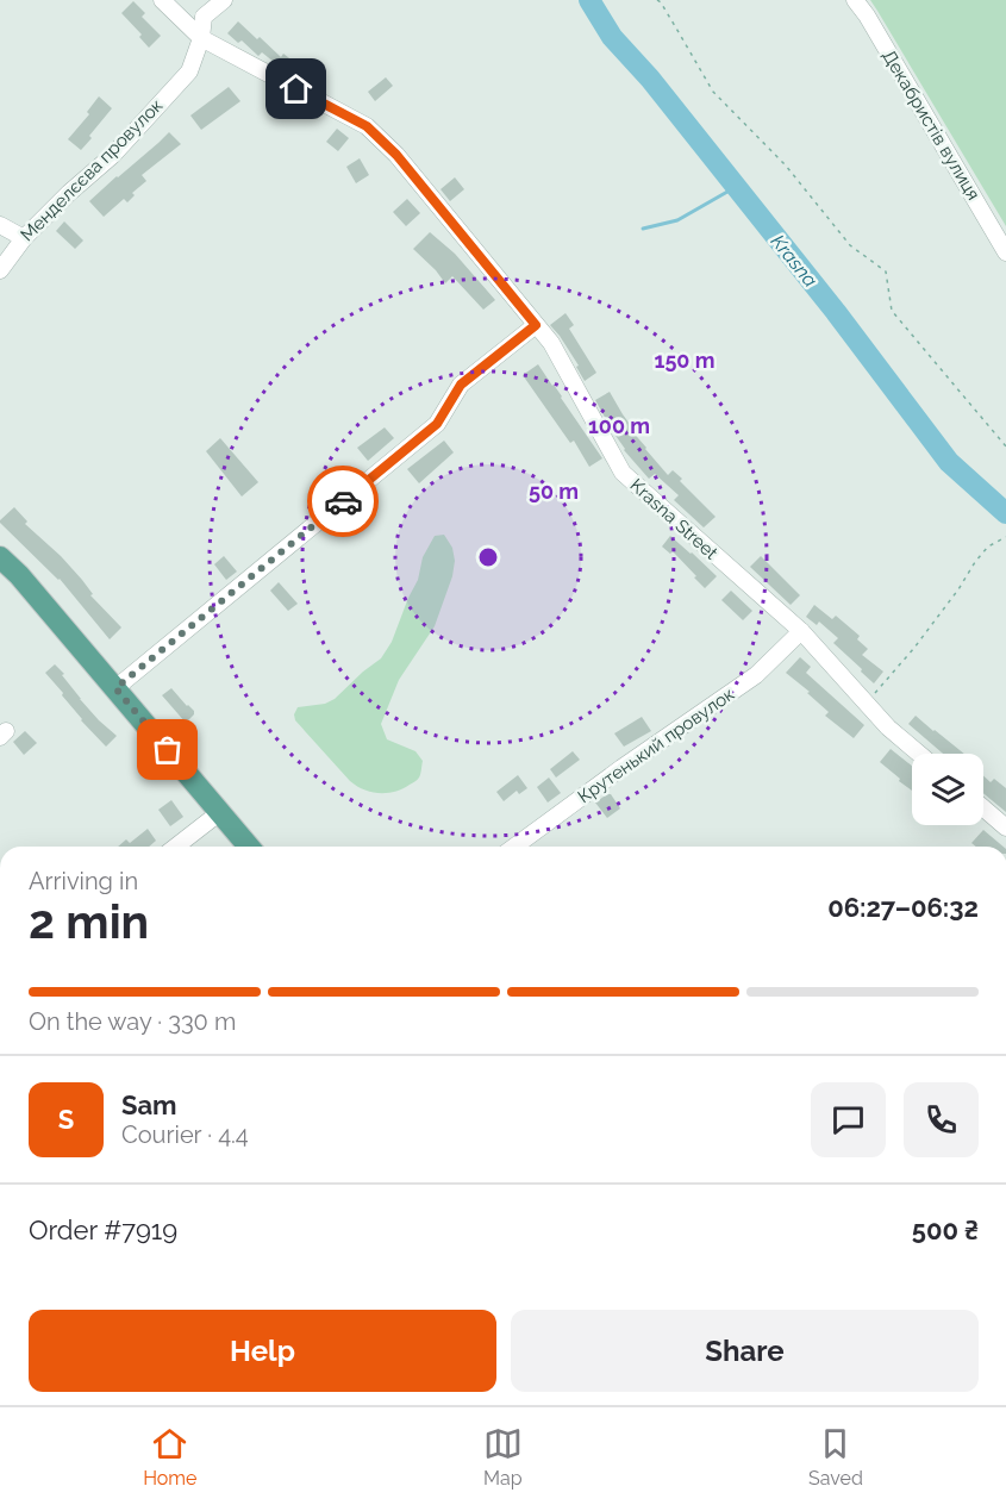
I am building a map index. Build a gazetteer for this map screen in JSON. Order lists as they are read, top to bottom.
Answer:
{
  "streets": {
    "street": [
      "Декабристів вулиця",
      "Менделєєва провулок",
      "Krasna Street",
      "Крутенький провулок"
    ]
  },
  "crossings": [
    ["Менделєєва провулок", "Krasna Street"],
    ["Krasna Street", "Крутенький провулок"]
  ],
  "water": ["Krasna"],
  "page": {
    "heading": ["2 min", "Arriving in", "06:27–06:32"],
    "panel": [
      "Sam",
      "Courier · 4.4",
      "Order #7919",
      "500 ₴"
    ],
    "bar": "On the way · 330 m",
    "round": "S",
    "buttons": ["Help", "Share"],
    "tabs": ["Home", "Map", "Saved"]
  },
  "rings": ["150 m", "100 m", "50 m"]
}
